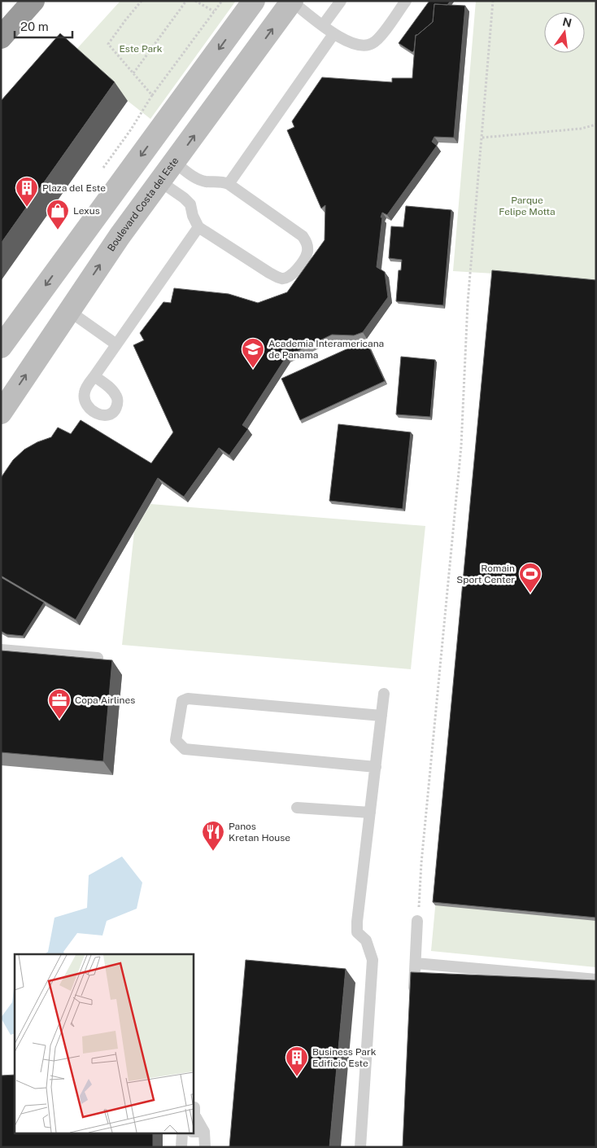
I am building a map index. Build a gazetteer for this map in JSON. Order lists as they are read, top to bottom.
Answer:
{
  "streets": {
    "street": ["Boulevard Costa del Este"]
  },
  "parks": ["Este Park", "Parque Felipe Motta"],
  "places": {
    "building": ["Plaza del Este", "Business Park Edificio Este"],
    "shop": ["Lexus"],
    "school or university": ["Academia Interamericana de Panama"],
    "sports": ["Romain Sport Center"],
    "office": ["Copa Airlines"],
    "restaurant": ["Panos Kretan House"]
  },
  "scale_bar": "20 m",
  "north": "top"
}
